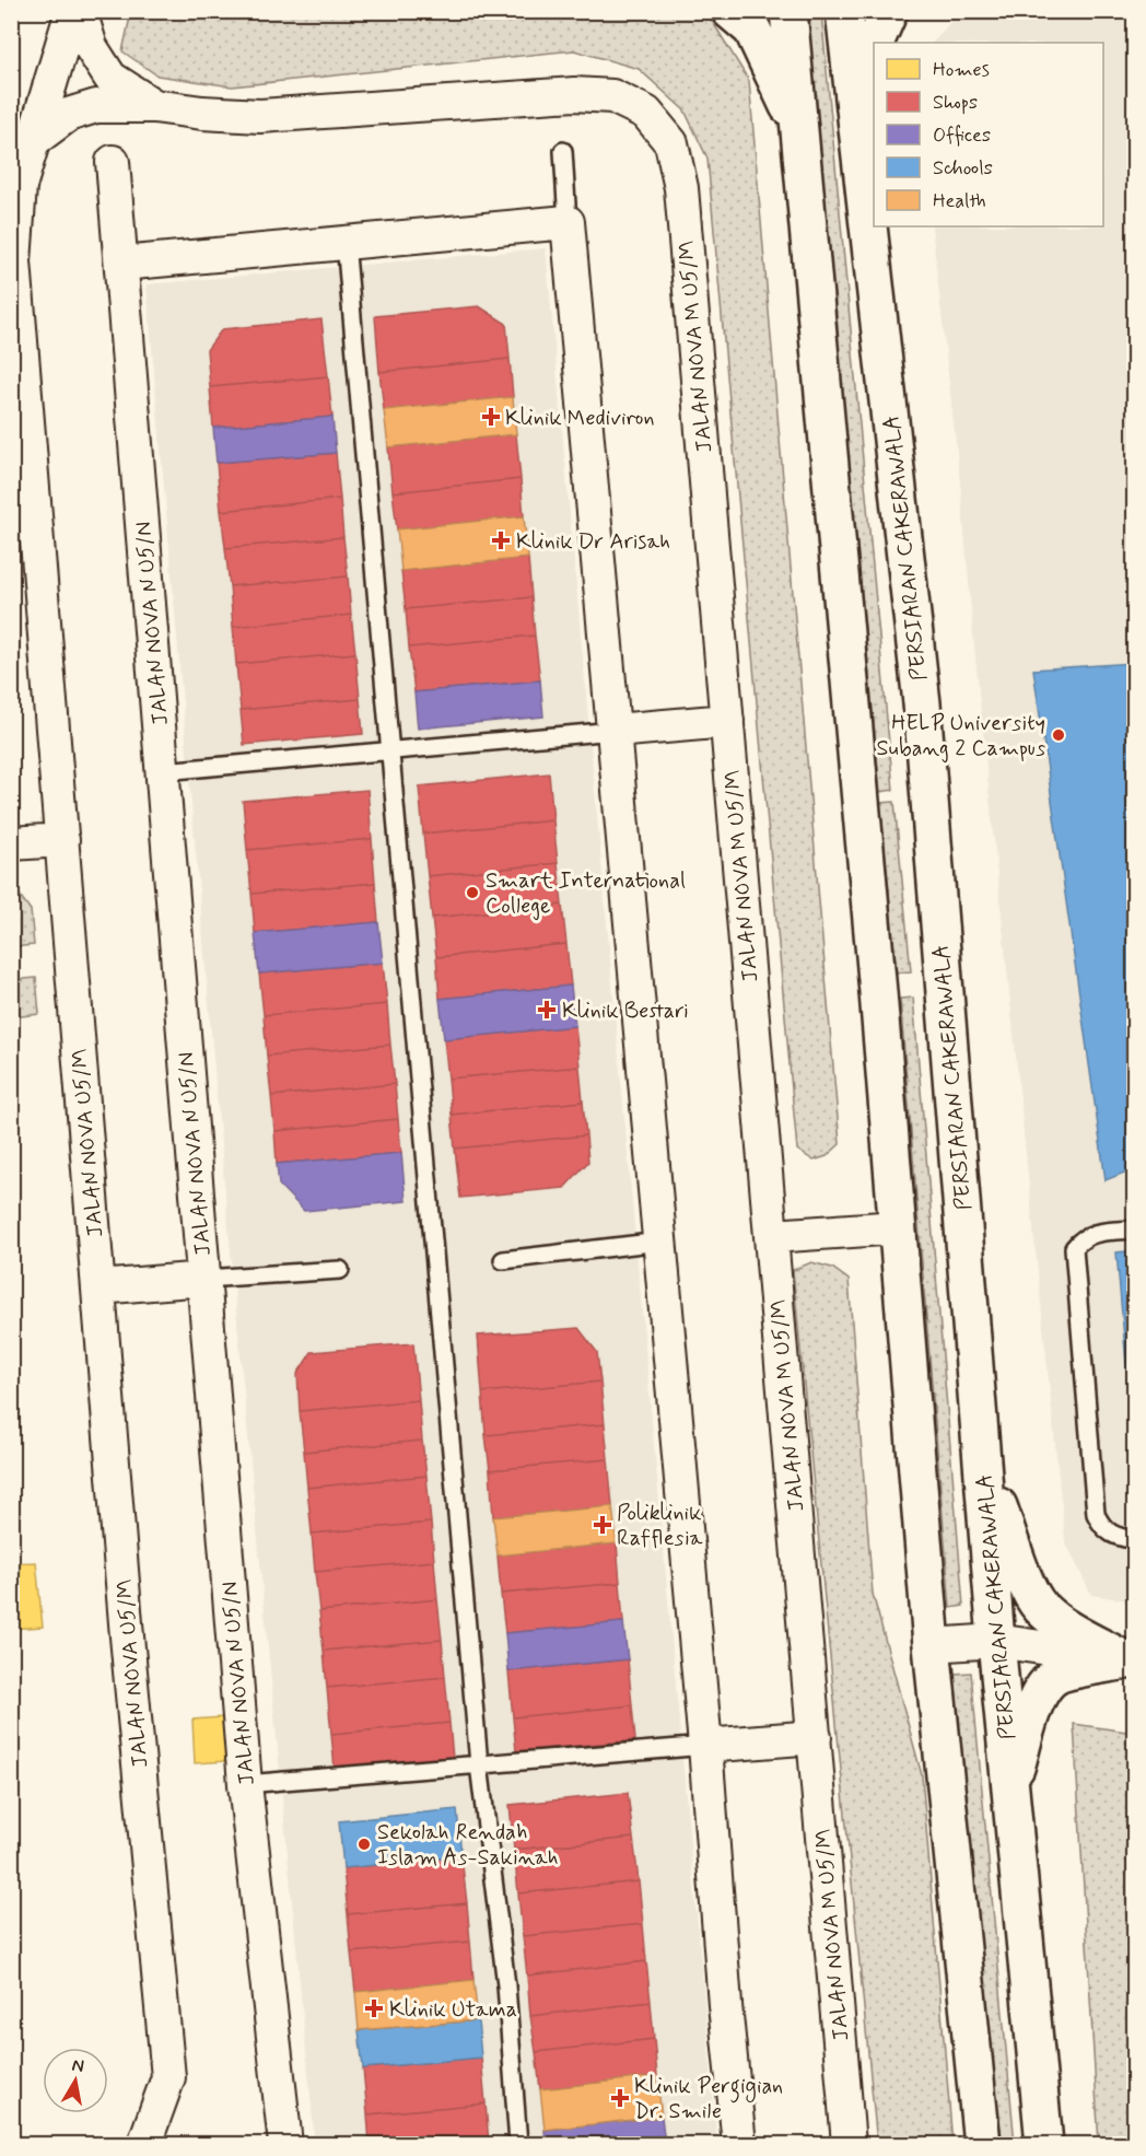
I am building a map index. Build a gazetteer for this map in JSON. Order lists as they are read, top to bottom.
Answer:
{
  "streets": {
    "street": [
      "JALAN NOVA M U5/M",
      "PERSIARAN CAKERAWALA",
      "JALAN NOVA N U5/N",
      "JALAN NOVA U5/M"
    ]
  },
  "crossings": [
    ["JALAN NOVA M U5/M", "JALAN NOVA U5/M"]
  ],
  "places": {
    "health": [
      "Klinik Mediviron",
      "Klinik Dr Arisah",
      "Klinik Bestari",
      "Poliklinik Rafflesia",
      "Klinik Utama",
      "Klinik Pergigian Dr. Smile"
    ],
    "other": ["HELP University Subang 2 Campus", "Smart International College", "Sekolah Rendah Islam As-Sakinah"]
  },
  "legend": [
    "Homes",
    "Shops",
    "Offices",
    "Schools",
    "Health"
  ],
  "north": "top"
}
